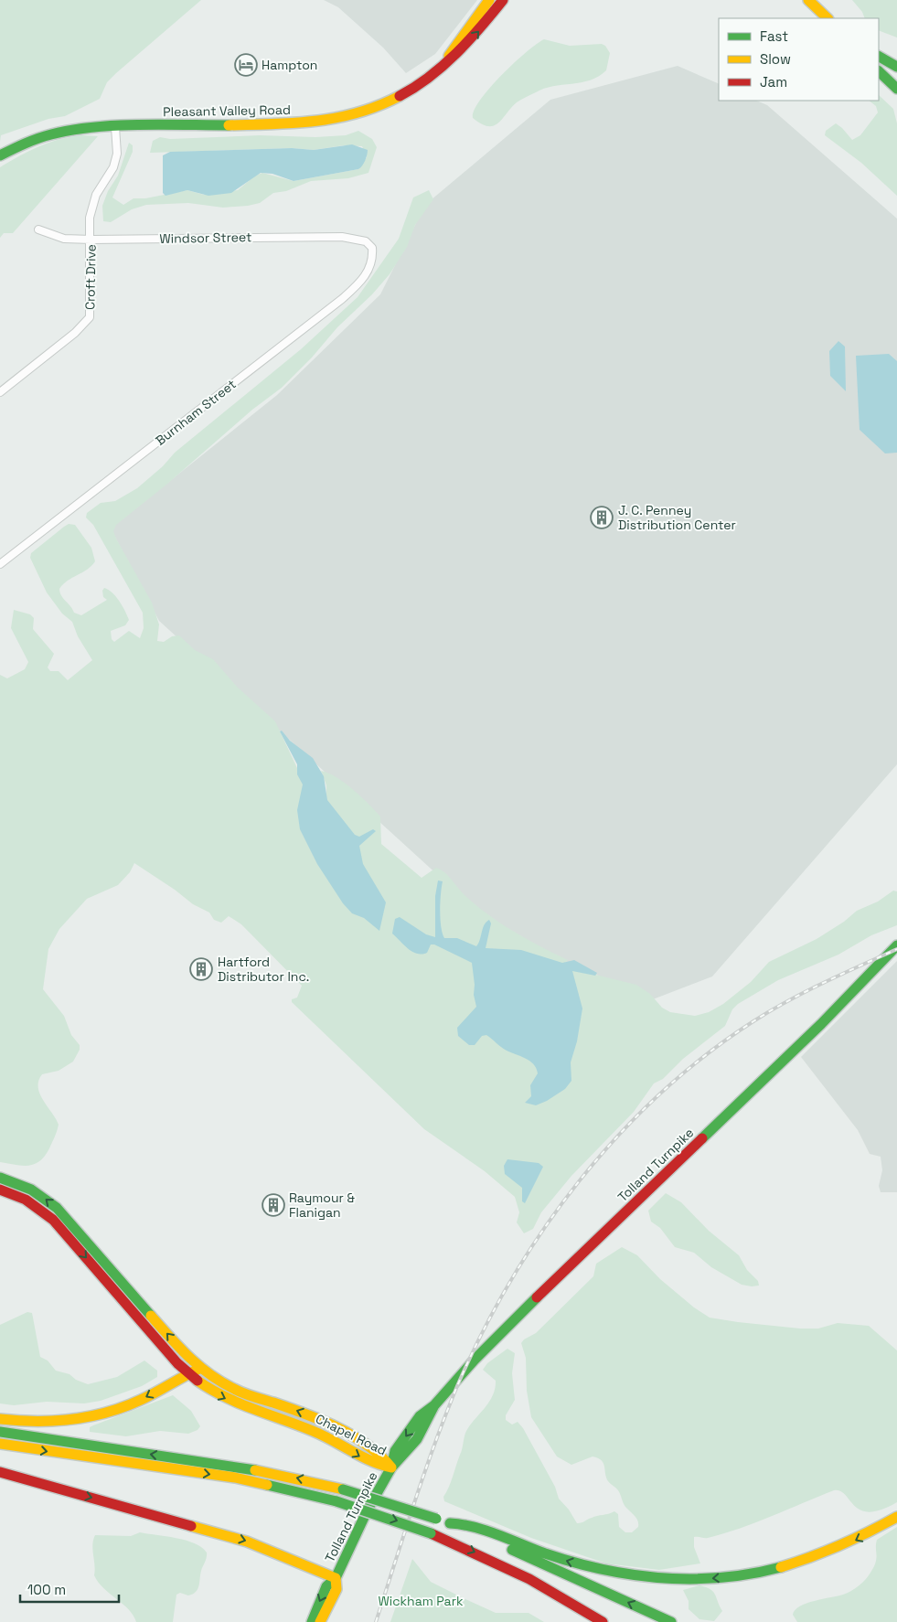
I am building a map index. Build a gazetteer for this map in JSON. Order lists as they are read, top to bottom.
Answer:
{
  "streets": {
    "main road": ["Pleasant Valley Road", "Tolland Turnpike", "Chapel Road"],
    "street": ["Windsor Street", "Croft Drive", "Burnham Street"]
  },
  "crossings": [
    ["Pleasant Valley Road", "Croft Drive"],
    ["Windsor Street", "Croft Drive"],
    ["Windsor Street", "Burnham Street"],
    ["Tolland Turnpike", "Chapel Road"]
  ],
  "parks": ["Wickham Park"],
  "places": {
    "hotel": ["Hampton"],
    "building": ["J. C. Penney Distribution Center", "Hartford Distributor Inc.", "Raymour & Flanigan"]
  },
  "legend": ["Fast", "Slow", "Jam"],
  "scale_bar": "100 m"
}
